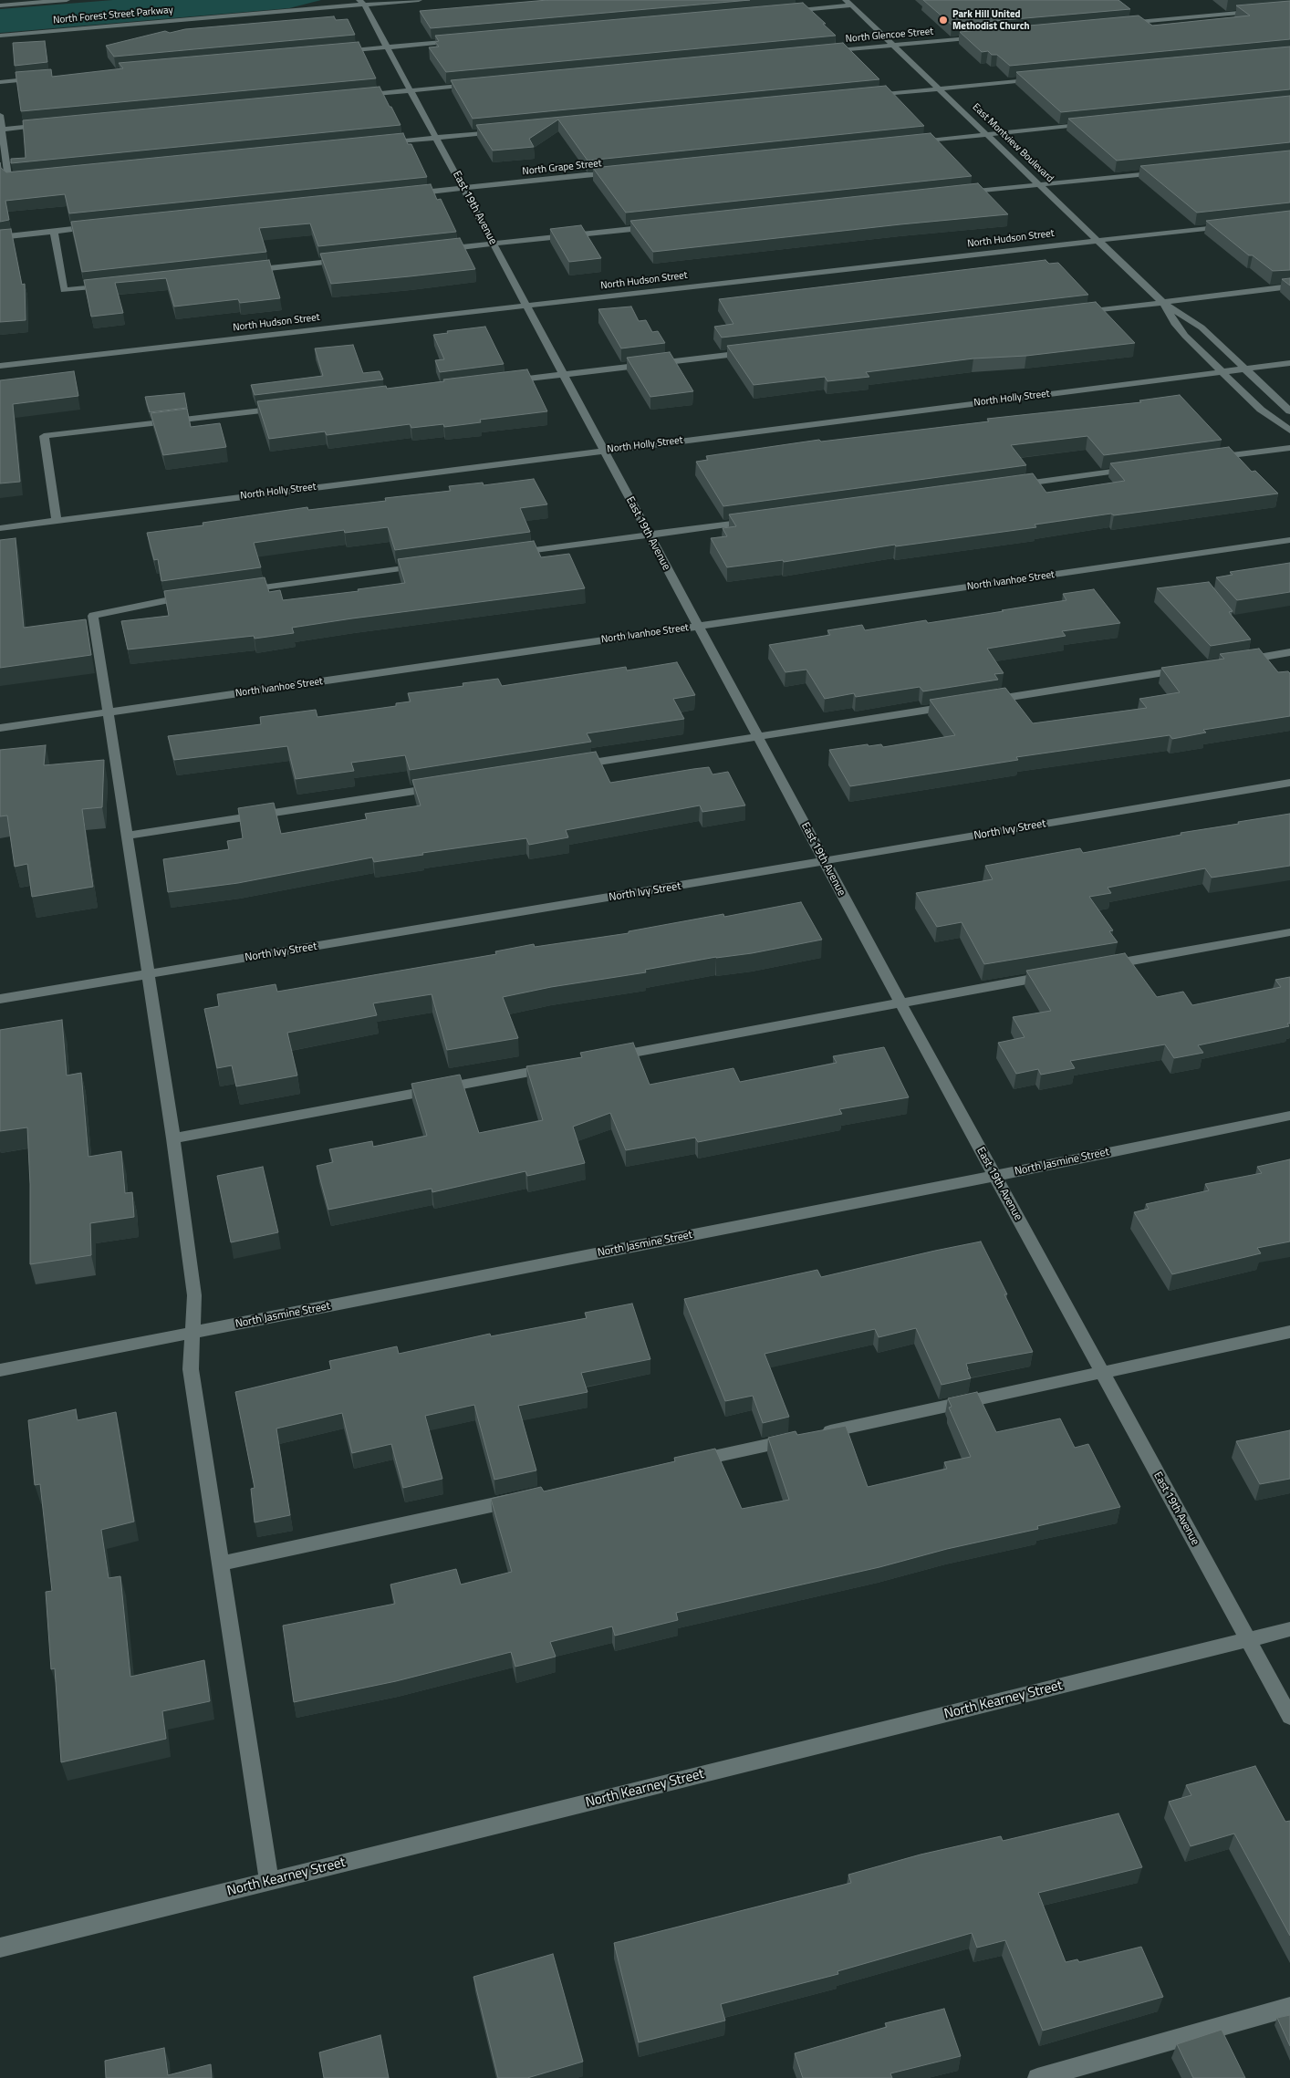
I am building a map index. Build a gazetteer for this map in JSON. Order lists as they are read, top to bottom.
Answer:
{
  "streets": {
    "street": [
      "North Forest Street Parkway",
      "North Glencoe Street",
      "East Montview Boulevard",
      "North Grape Street",
      "East 19th Avenue",
      "North Hudson Street",
      "North Holly Street",
      "North Ivanhoe Street",
      "North Ivy Street",
      "North Jasmine Street",
      "North Kearney Street"
    ]
  },
  "crossings": [
    ["North Forest Street Parkway", "East 19th Avenue"],
    ["North Glencoe Street", "East Montview Boulevard"],
    ["East Montview Boulevard", "North Hudson Street"],
    ["East Montview Boulevard", "North Holly Street"],
    ["North Grape Street", "East 19th Avenue"],
    ["East 19th Avenue", "North Hudson Street"],
    ["East 19th Avenue", "North Holly Street"],
    ["East 19th Avenue", "North Ivanhoe Street"],
    ["East 19th Avenue", "North Ivy Street"],
    ["East 19th Avenue", "North Jasmine Street"],
    ["East 19th Avenue", "North Kearney Street"]
  ],
  "places": ["Park Hill United Methodist Church"]
}
